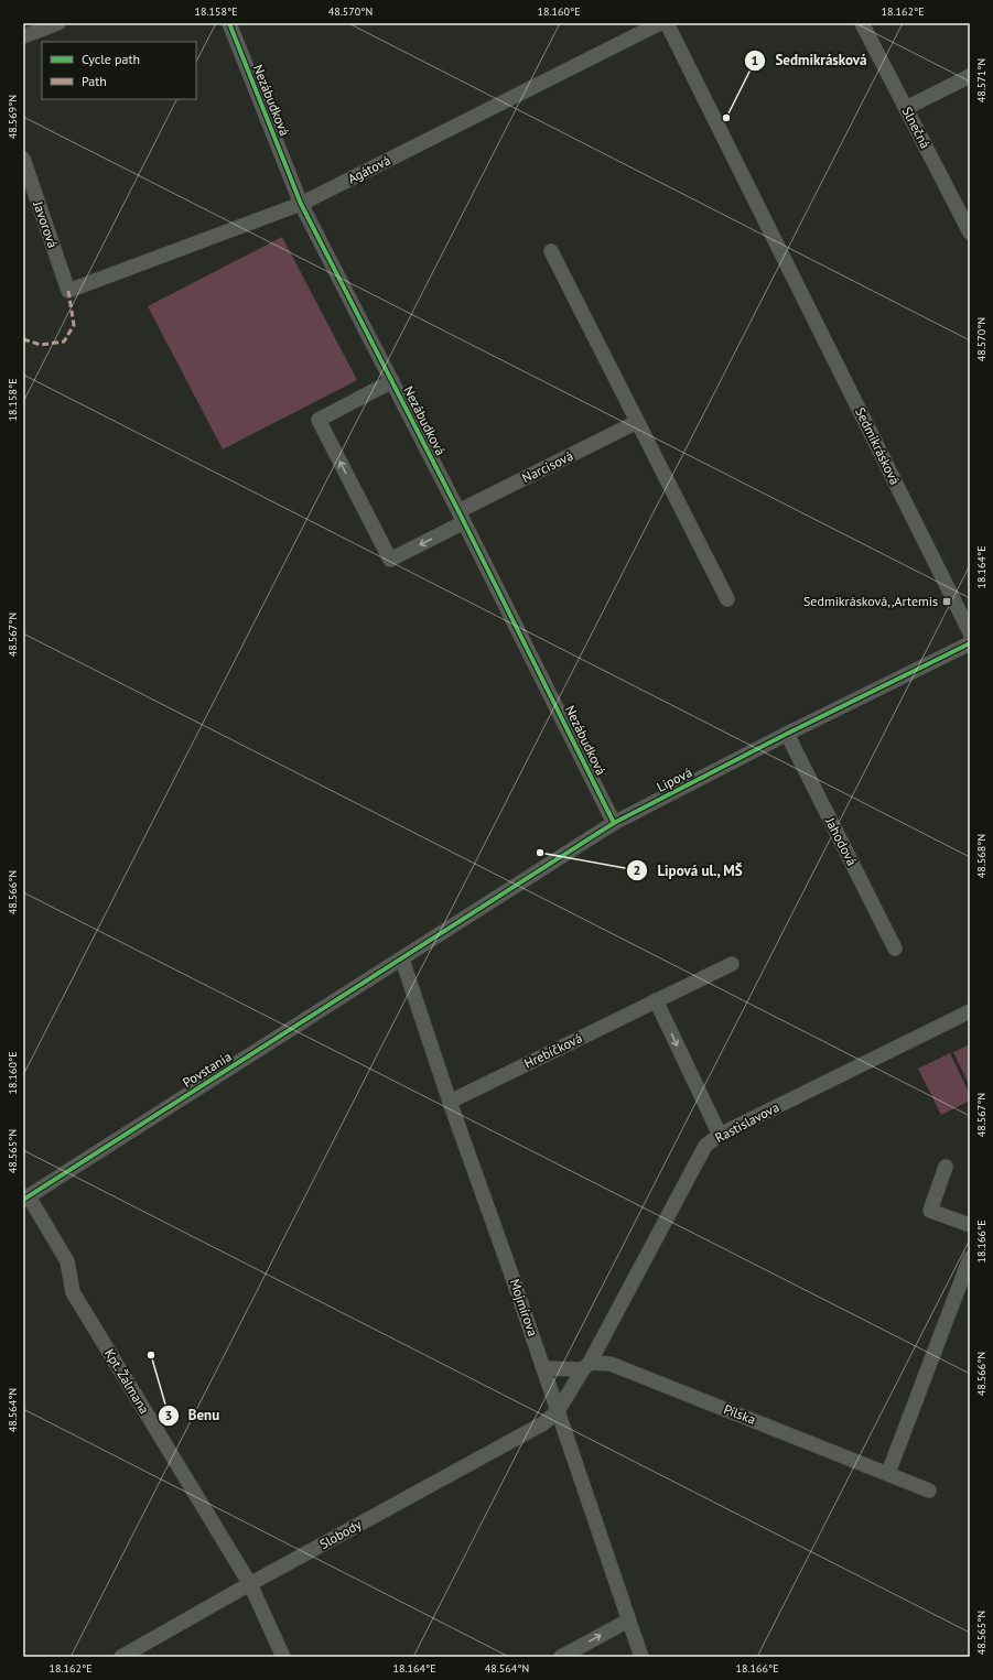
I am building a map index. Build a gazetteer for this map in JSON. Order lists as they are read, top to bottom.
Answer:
{
  "streets": {
    "street": [
      "Nezábudková",
      "Slnečná",
      "Agátová",
      "Javorová",
      "Sedmikrásková",
      "Narcisová",
      "Lipová",
      "Jahodová",
      "Hrebíčková",
      "Povstania",
      "Rastislavova",
      "Mojmírova",
      "Kpt. Žalmana",
      "Pílska",
      "Slobody"
    ]
  },
  "crossings": [
    ["Nezábudková", "Agátová"],
    ["Nezábudková", "Narcisová"],
    ["Nezábudková", "Lipová"],
    ["Agátová", "Javorová"],
    ["Lipová", "Jahodová"],
    ["Lipová", "Povstania"],
    ["Lipová", "Mojmírova"],
    ["Hrebíčková", "Mojmírova"],
    ["Povstania", "Mojmírova"],
    ["Povstania", "Kpt. Žalmana"],
    ["Rastislavova", "Mojmírova"],
    ["Rastislavova", "Pílska"],
    ["Rastislavova", "Slobody"],
    ["Mojmírova", "Slobody"],
    ["Kpt. Žalmana", "Slobody"]
  ],
  "places": {
    "other": ["Sedmikrásková", "Lipová ul., MŠ", "Benu"],
    "transit": ["Sedmikrásková,,Artemis"]
  },
  "legend": ["Cycle path", "Path"],
  "coordinates": [
    "18.158°E",
    "48.570°N",
    "18.160°E",
    "18.162°E",
    "48.571°N",
    "48.569°N",
    "18.164°E",
    "48.567°N",
    "48.568°N",
    "48.566°N",
    "48.565°N",
    "18.166°E",
    "48.564°N"
  ]
}
